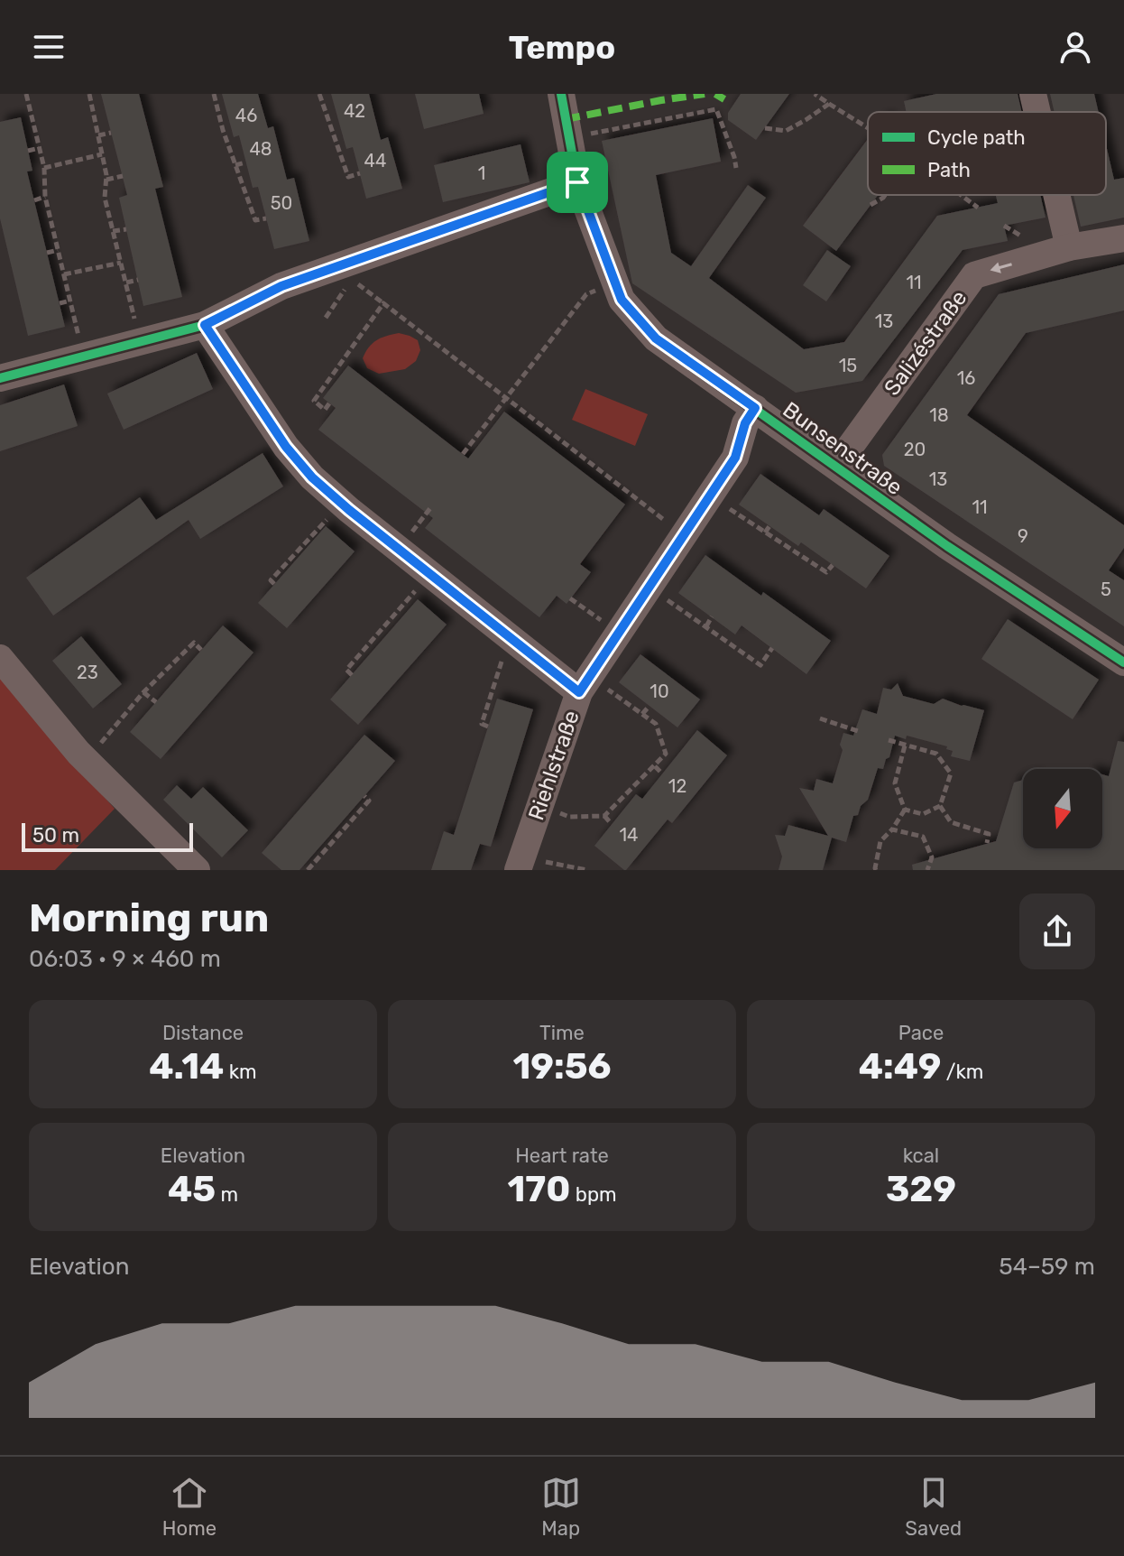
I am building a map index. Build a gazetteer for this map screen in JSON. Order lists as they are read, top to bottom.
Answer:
{
  "streets": {
    "street": ["Salizéstraße", "Bunsenstraße", "Riehlstraße"]
  },
  "crossings": [
    ["Salizéstraße", "Bunsenstraße"],
    ["Bunsenstraße", "Riehlstraße"]
  ],
  "one_way": ["Salizéstraße"],
  "house_numbers": [
    "42",
    "46",
    "48",
    "44",
    "1",
    "50",
    "11",
    "13",
    "15",
    "16",
    "18",
    "20",
    "13",
    "11",
    "9",
    "5",
    "23",
    "10",
    "12",
    "14"
  ],
  "legend": ["Cycle path", "Path"],
  "scale_bar": "50 m",
  "north": "bottom",
  "page": {
    "header": "Tempo",
    "scale": "50 m",
    "heading": ["Morning run", "06:03 · 9 × 460 m"],
    "stats": [
      ["Distance", "4.14 km"],
      ["Time", "19:56"],
      ["Pace", "4:49 /km"],
      ["Elevation", "45 m"],
      ["Heart rate", "170 bpm"],
      ["kcal", "329"]
    ],
    "chart": ["Elevation", "54–59 m"],
    "tabs": ["Home", "Map", "Saved"]
  }
}
